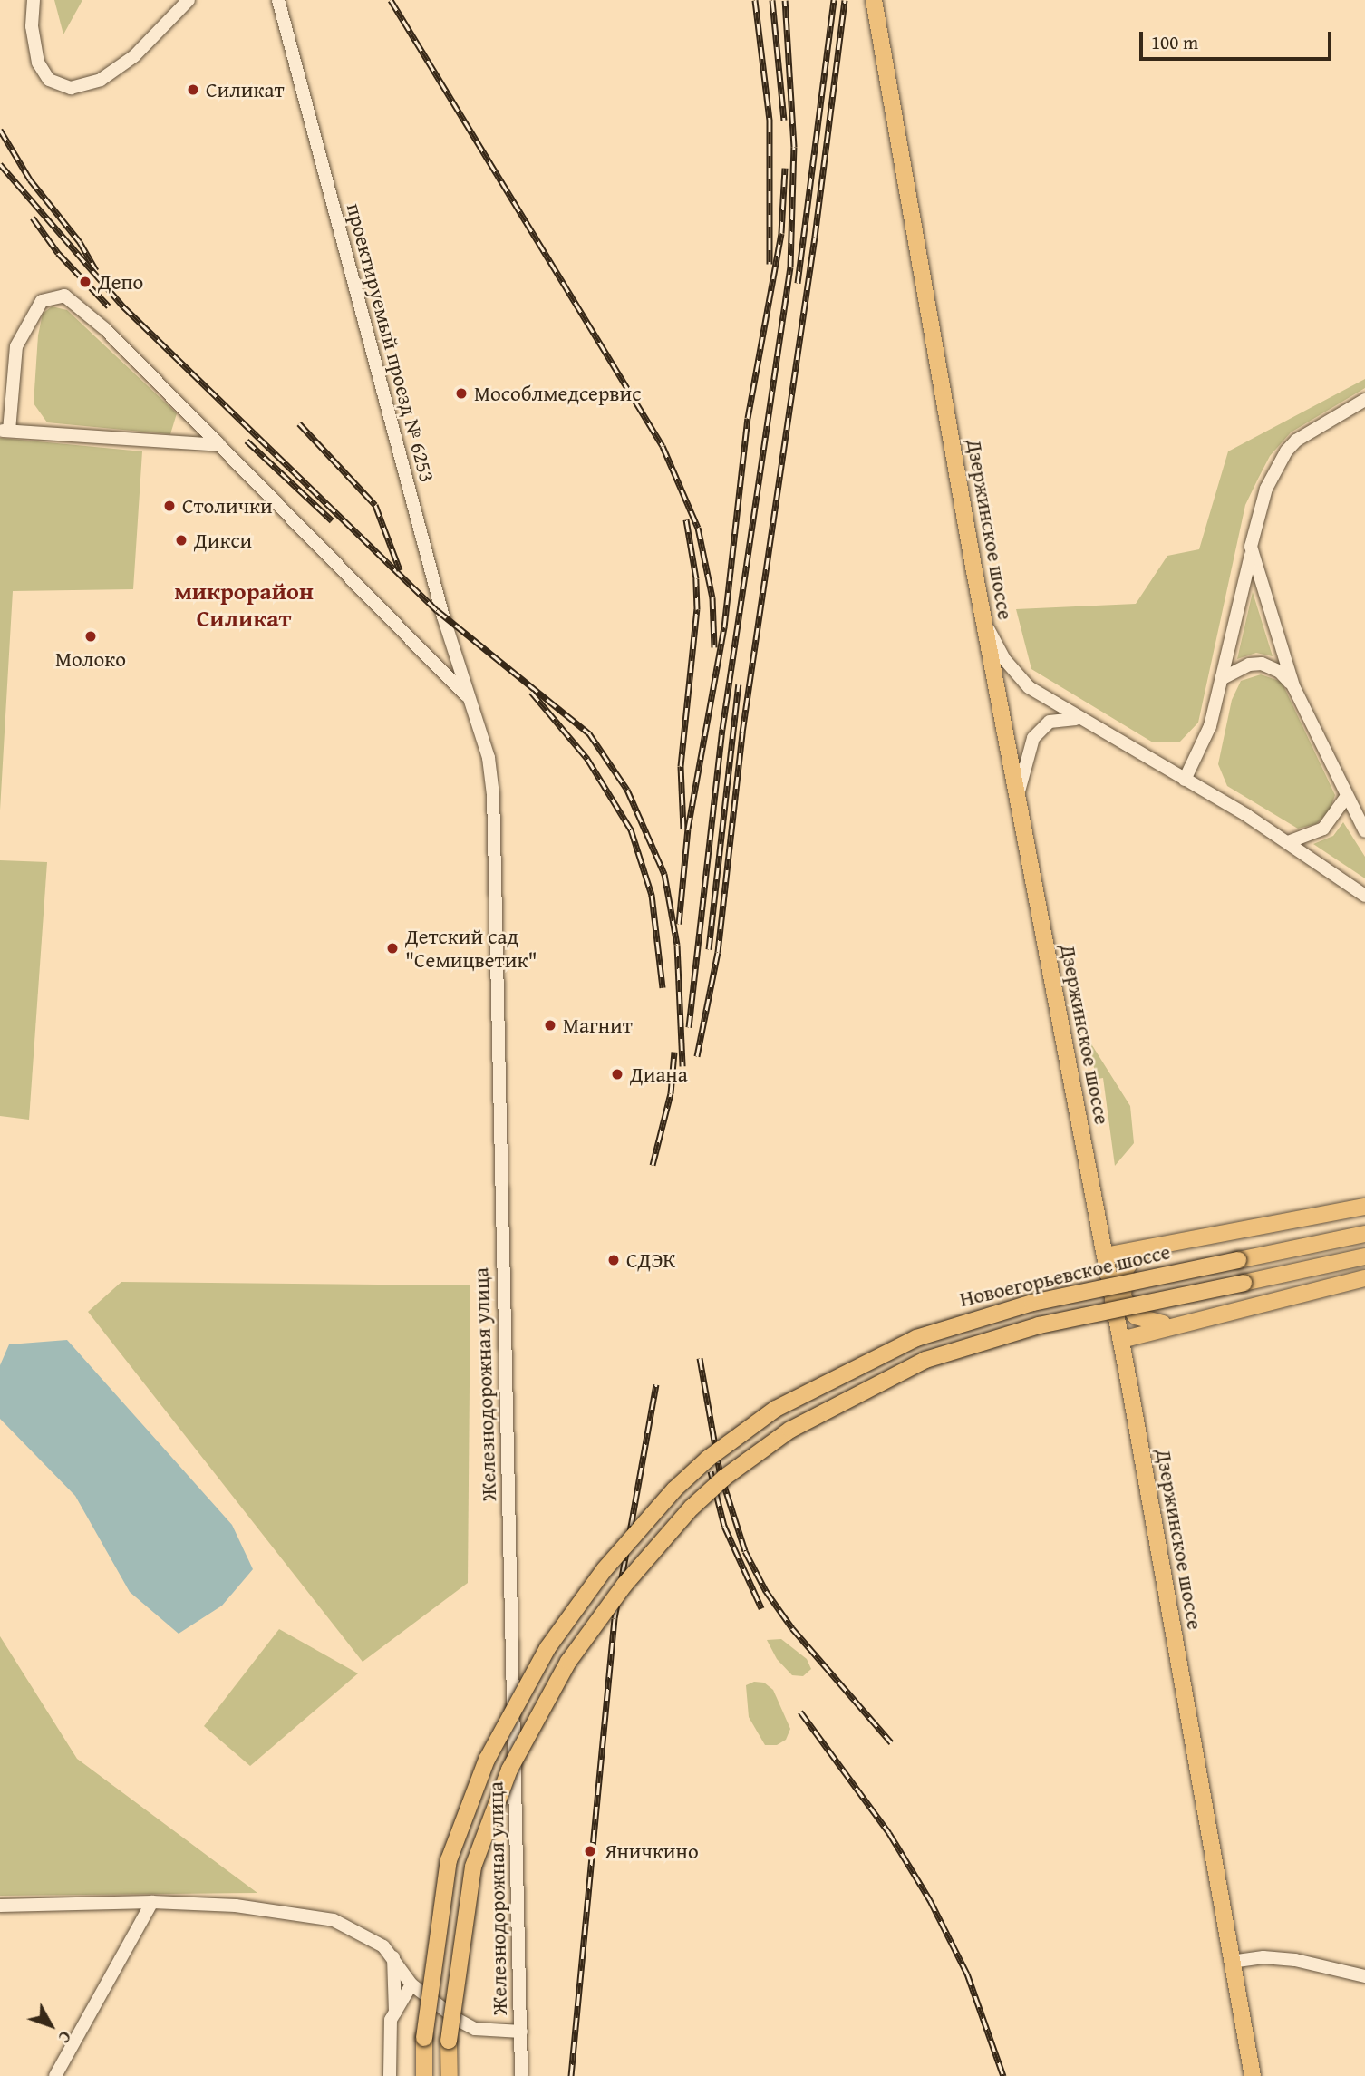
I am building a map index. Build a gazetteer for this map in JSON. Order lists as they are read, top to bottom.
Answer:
{
  "streets": {
    "main road": ["Дзержинское шоссе", "Новоегорьевское шоссе"],
    "street": ["проектируемый проезд № 6253", "Железнодорожная улица"]
  },
  "crossings": [
    ["проектируемый проезд № 6253", "Железнодорожная улица"]
  ],
  "districts": ["микрорайон Силикат"],
  "places": [
    "Силикат",
    "Депо",
    "Мособлмедсервис",
    "Столички",
    "Дикси",
    "Молоко",
    "Детский сад \"Семицветик\"",
    "Магнит",
    "Диана",
    "СДЭК",
    "Яничкино"
  ],
  "scale_bar": "100 m",
  "north": "bottom right"
}
